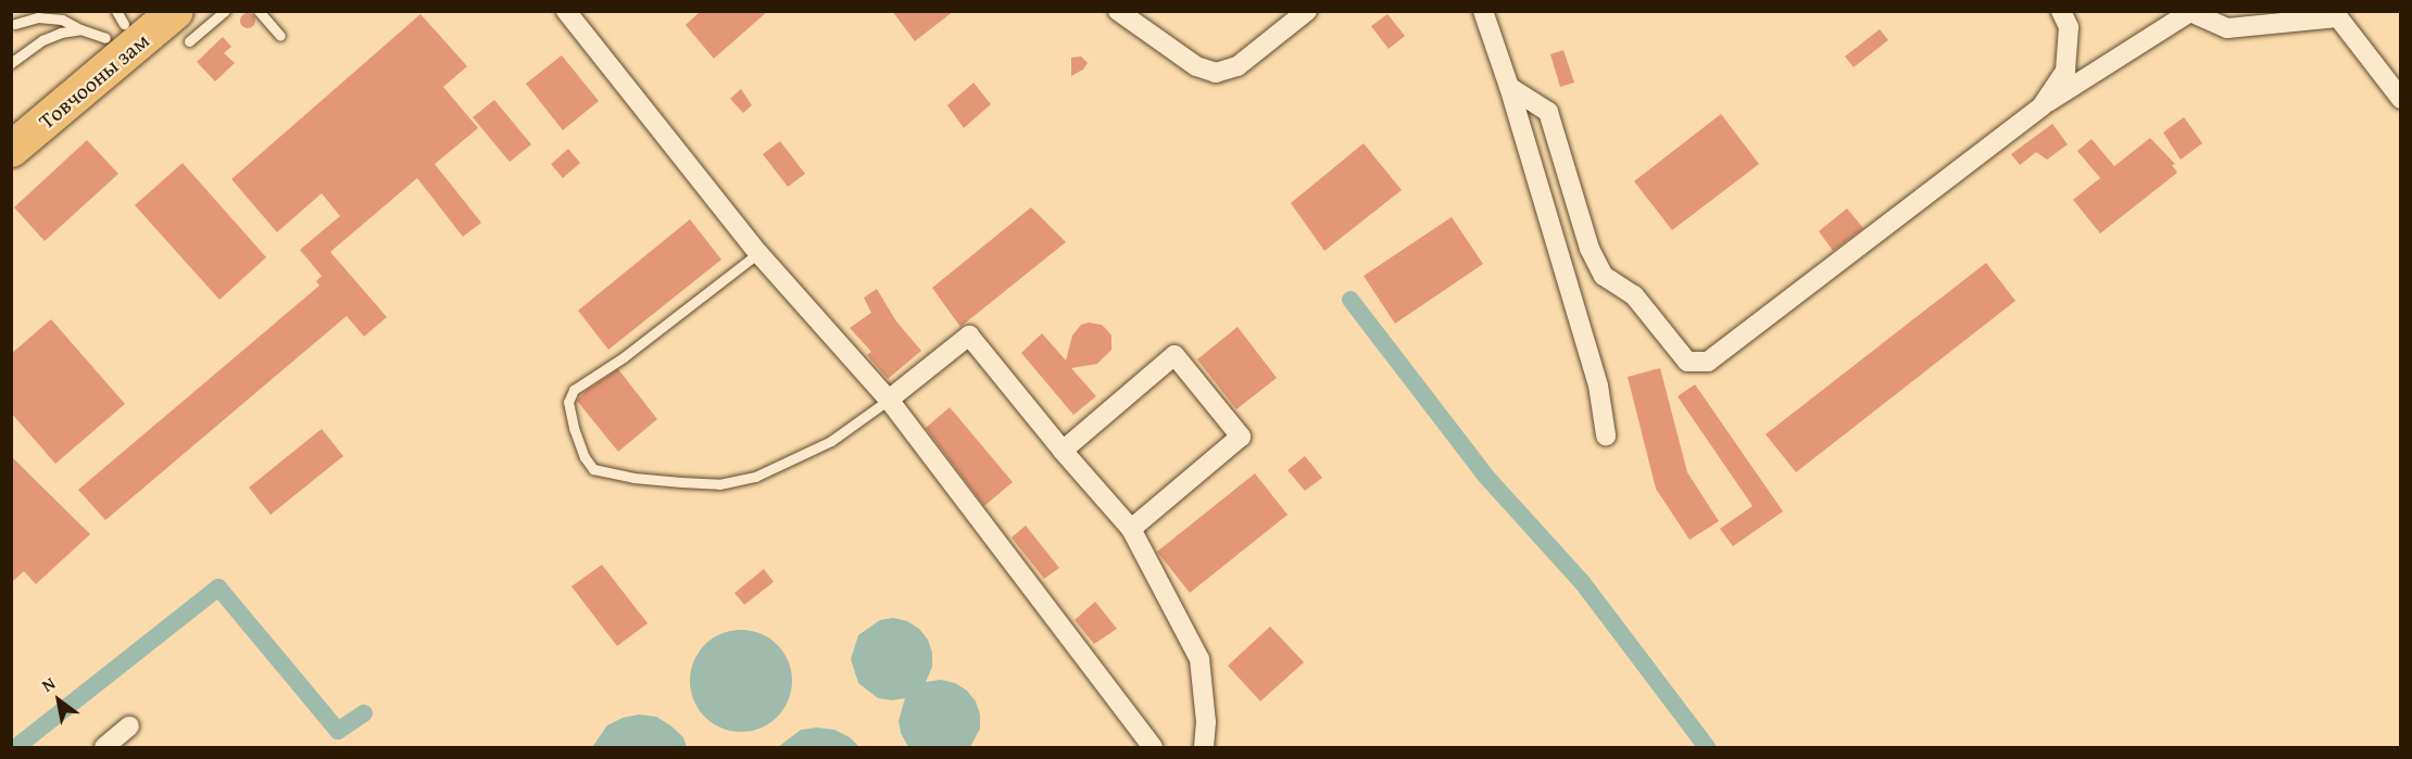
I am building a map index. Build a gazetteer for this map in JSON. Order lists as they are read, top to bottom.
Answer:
{
  "streets": {
    "highway": ["Товчооны зам"]
  },
  "north": "top left"
}
